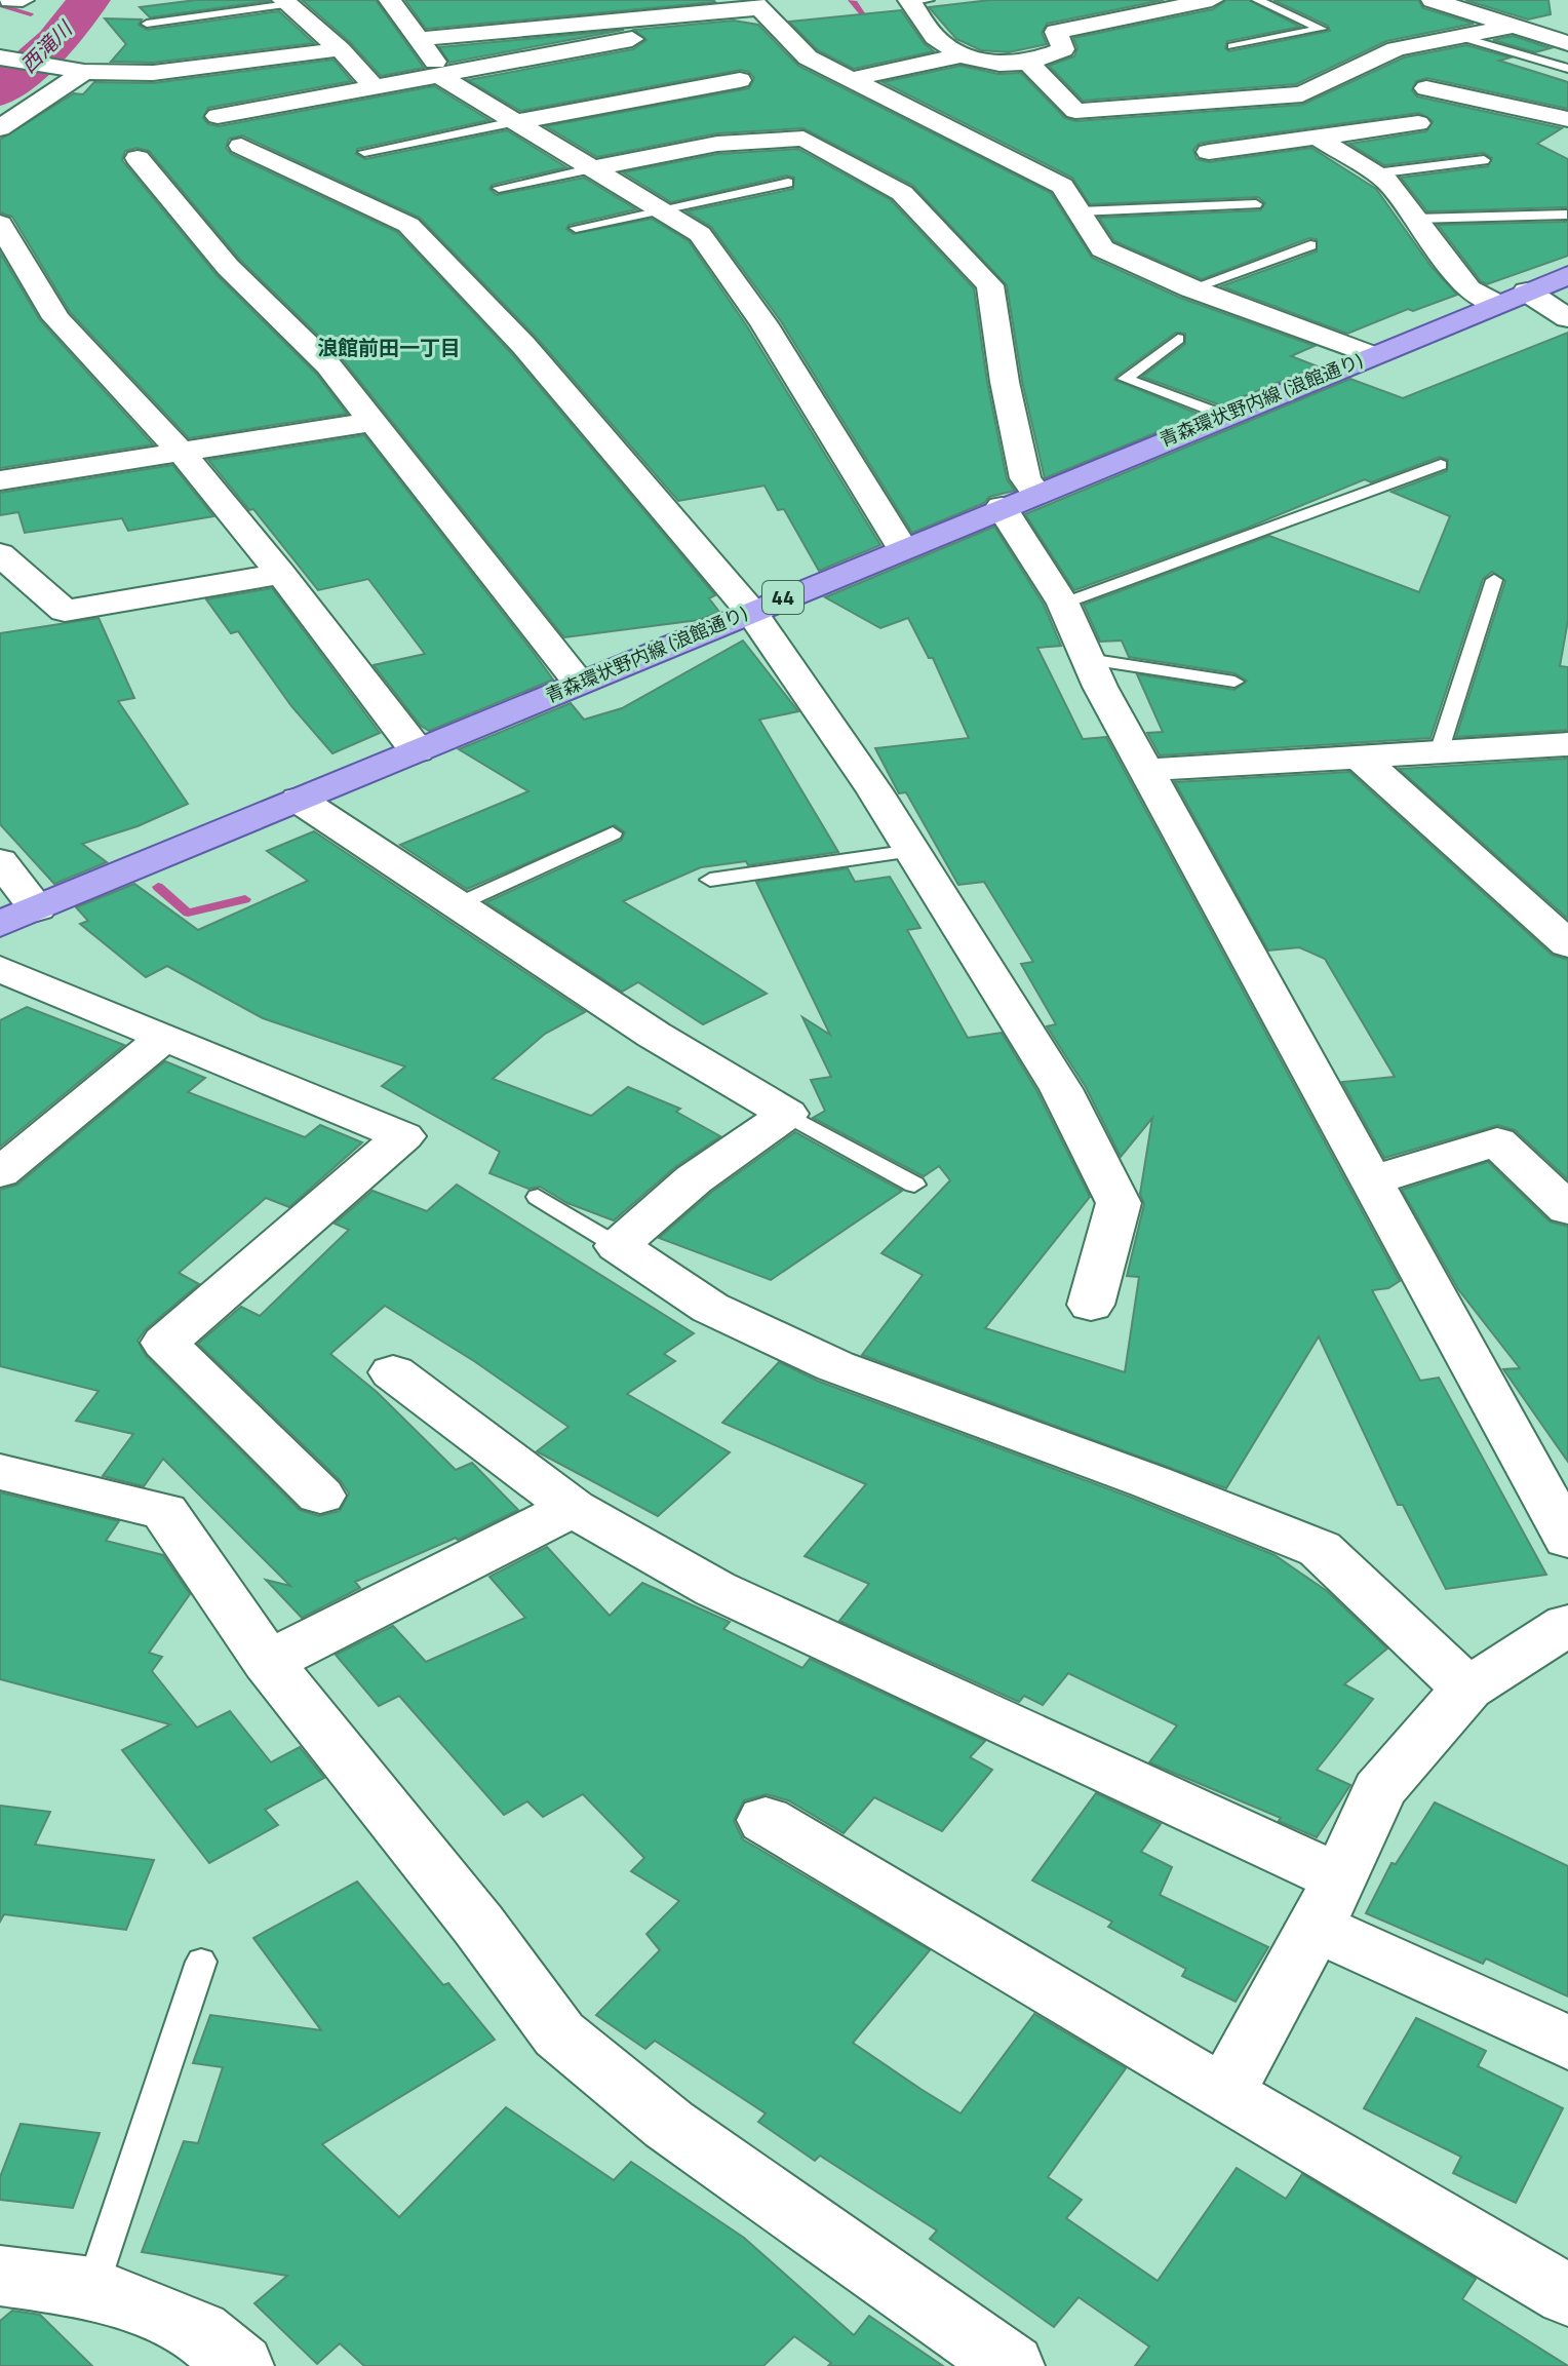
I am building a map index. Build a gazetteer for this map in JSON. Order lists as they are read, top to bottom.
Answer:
{
  "streets": {
    "main road": ["青森環状野内線 (浪館通り)", "44"]
  },
  "districts": ["浪館前田一丁目"],
  "water": ["西滝川"]
}
